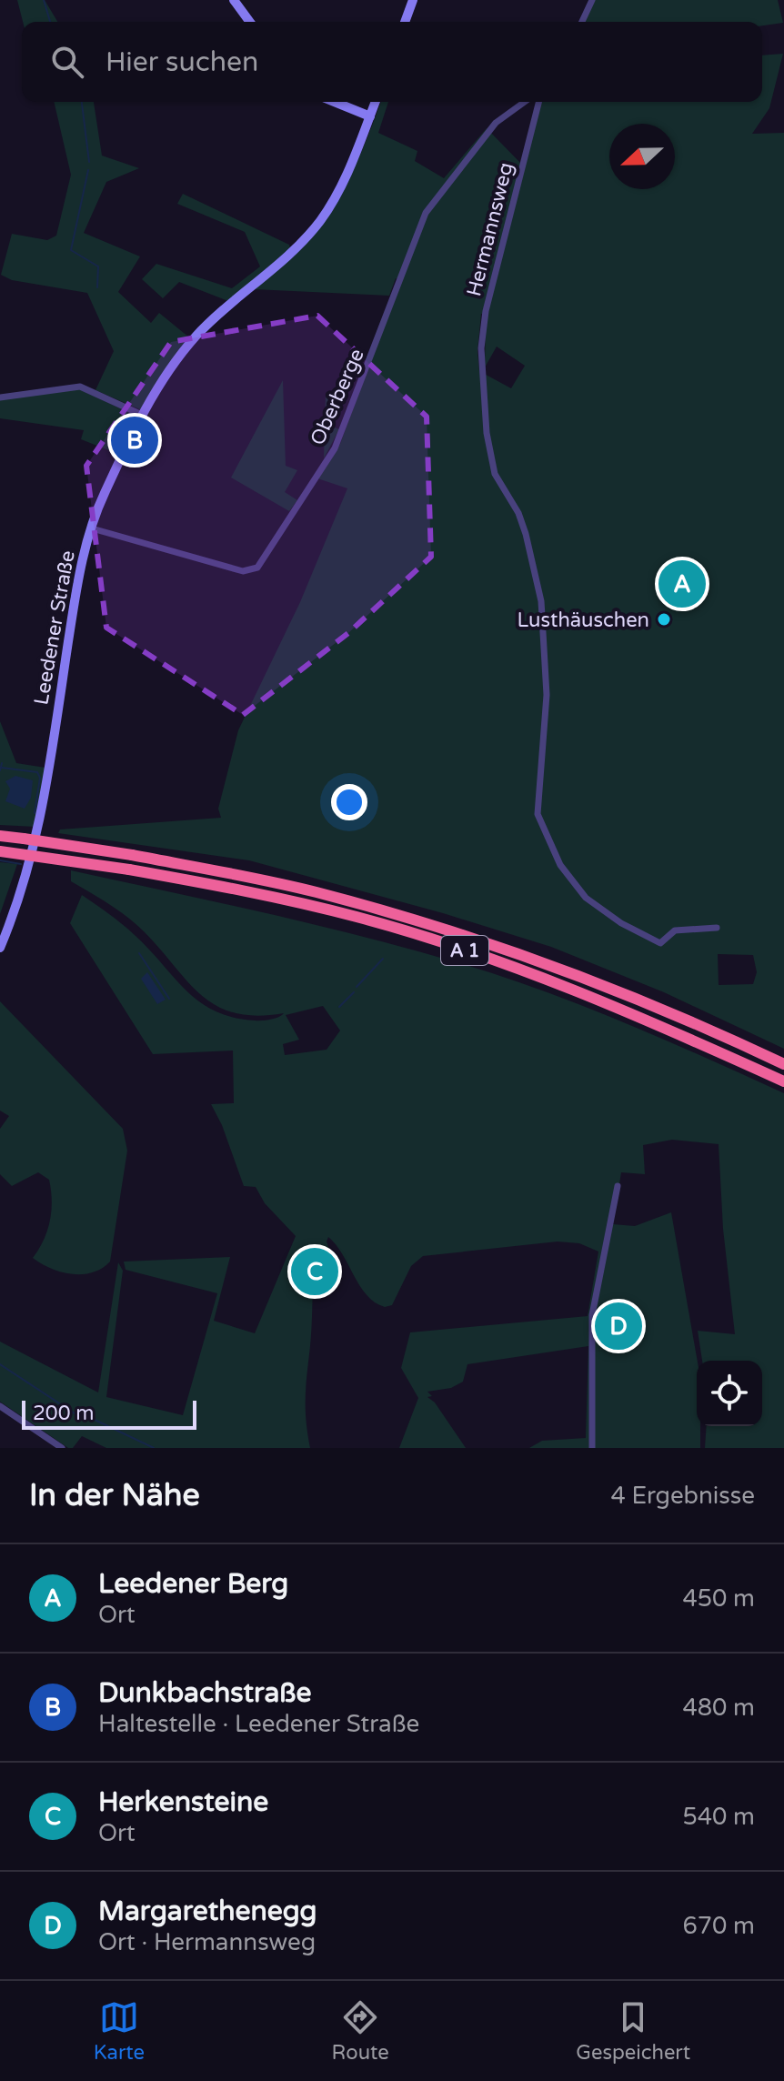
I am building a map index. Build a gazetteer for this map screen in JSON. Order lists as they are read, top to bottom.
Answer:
{
  "streets": {
    "highway": ["A 1"],
    "street": ["Hermannsweg", "Oberberge", "Leedener Straße"]
  },
  "crossings": [
    ["Oberberge", "Leedener Straße"]
  ],
  "places": ["Lusthäuschen"],
  "scale_bar": "200 m",
  "north": "left",
  "page": {
    "search": "Hier suchen",
    "pins": [
      "B",
      "A",
      "C",
      "D"
    ],
    "scale": "200 m",
    "heading": ["In der Nähe", "4 Ergebnisse"],
    "list": [
      {
        "mark": "A",
        "name": "Leedener Berg",
        "note": "Ort",
        "value": "450 m"
      },
      {
        "mark": "B",
        "name": "Dunkbachstraße",
        "note": "Haltestelle · Leedener Straße",
        "value": "480 m"
      },
      {
        "mark": "C",
        "name": "Herkensteine",
        "note": "Ort",
        "value": "540 m"
      },
      {
        "mark": "D",
        "name": "Margarethenegg",
        "note": "Ort · Hermannsweg",
        "value": "670 m"
      }
    ],
    "nav": ["Karte", "Route", "Gespeichert"]
  }
}
